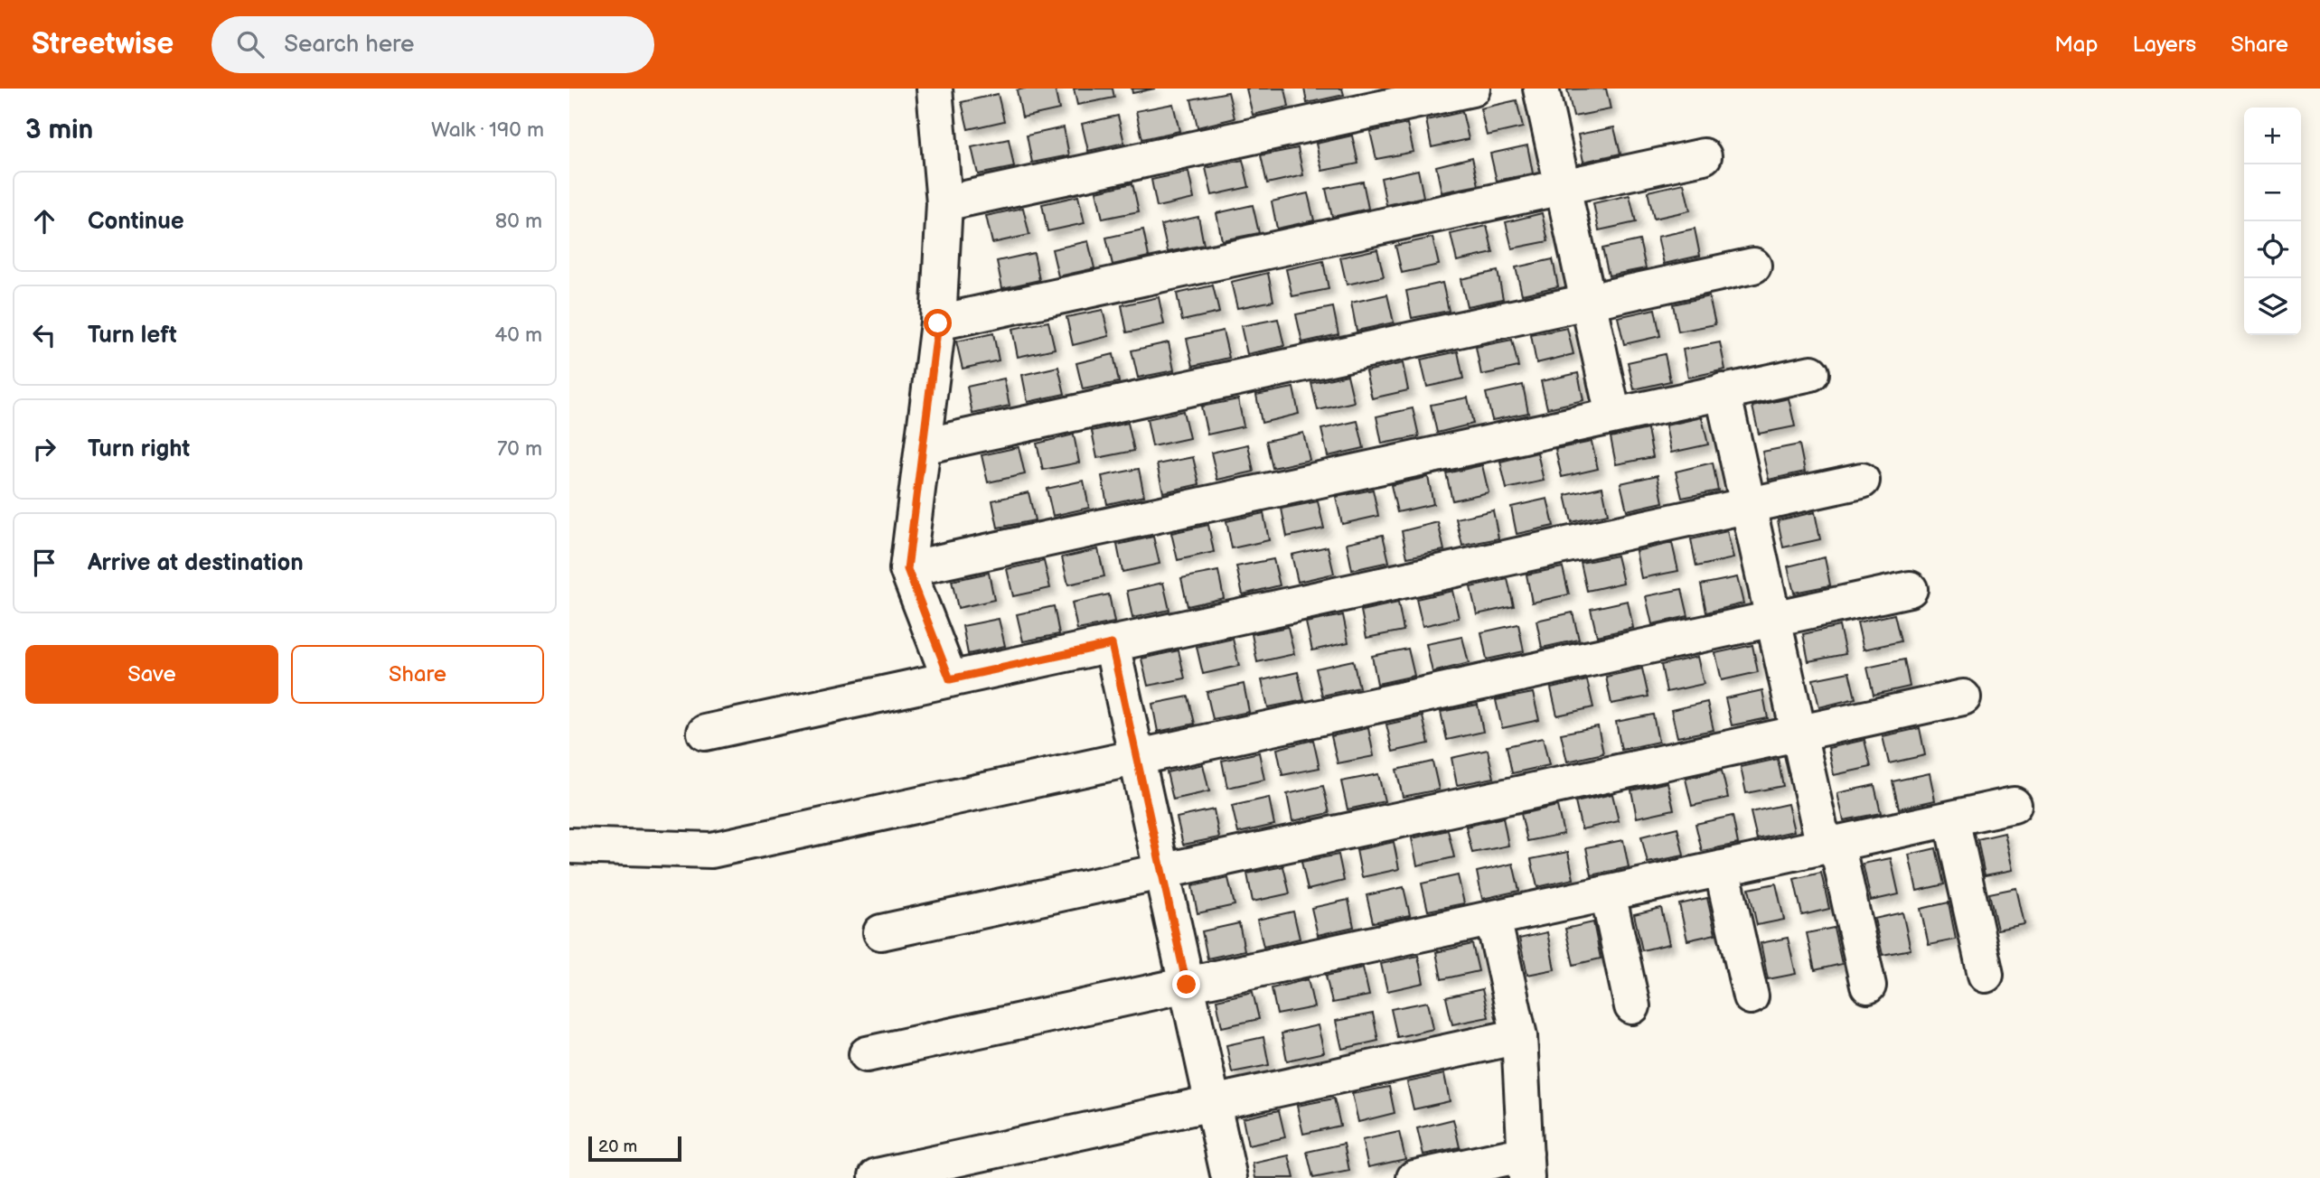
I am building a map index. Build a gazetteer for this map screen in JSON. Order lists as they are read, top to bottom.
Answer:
{
  "scale_bar": "20 m",
  "page": {
    "header": "Streetwise",
    "search": "Search here",
    "nav": ["Map", "Layers", "Share"],
    "heading": ["3 min", "Walk · 190 m"],
    "map_buttons": ["+", "−"],
    "list": [
      ["Continue", "80 m"],
      ["Turn left", "40 m"],
      ["Turn right", "70 m"],
      "Arrive at destination"
    ],
    "buttons": ["Save", "Share"],
    "scale": "20 m"
  }
}
